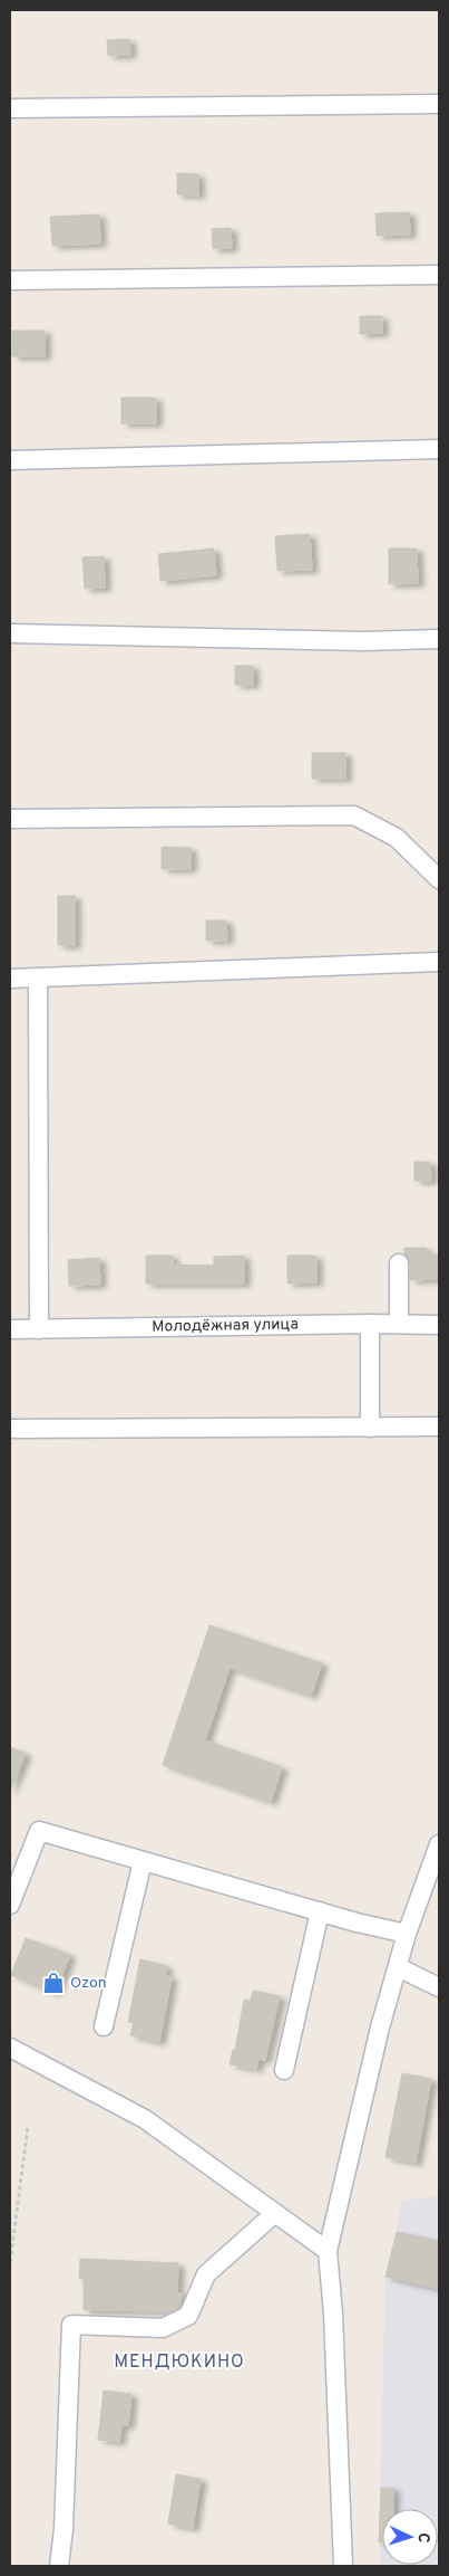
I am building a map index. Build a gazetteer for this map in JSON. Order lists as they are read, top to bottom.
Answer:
{
  "streets": {
    "street": ["Молодёжная улица"]
  },
  "districts": ["МЕНДЮКИНО"],
  "places": {
    "shop": ["Ozon"]
  },
  "north": "right"
}
